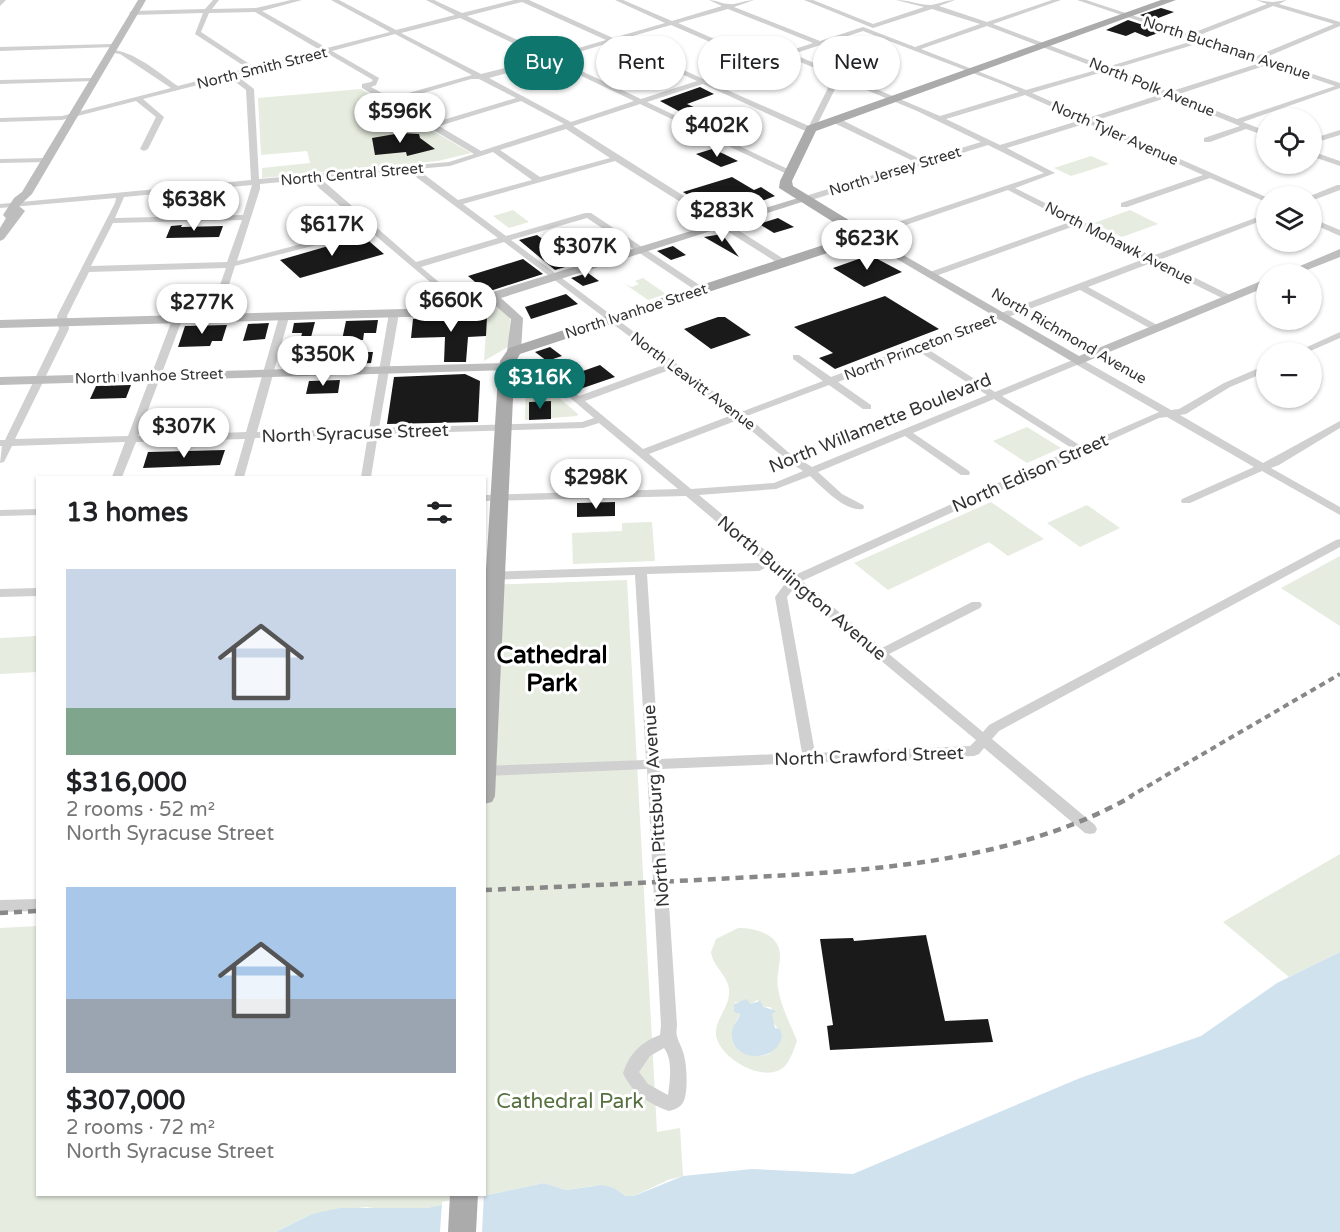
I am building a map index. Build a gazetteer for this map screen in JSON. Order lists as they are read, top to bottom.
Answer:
{
  "streets": {
    "main road": ["North Ivanhoe Street", "North Richmond Avenue", "North Willamette Boulevard"],
    "street": [
      "North Buchanan Avenue",
      "North Smith Street",
      "North Polk Avenue",
      "North Tyler Avenue",
      "North Jersey Street",
      "North Central Street",
      "North Mohawk Avenue",
      "North Princeton Street",
      "North Leavitt Avenue",
      "North Syracuse Street",
      "North Edison Street",
      "North Burlington Avenue",
      "North Crawford Street",
      "North Pittsburg Avenue"
    ]
  },
  "crossings": [
    ["North Smith Street", "North Richmond Avenue"],
    ["North Tyler Avenue", "North Central Street"],
    ["North Jersey Street", "North Mohawk Avenue"],
    ["North Jersey Street", "North Richmond Avenue"],
    ["North Central Street", "North Richmond Avenue"],
    ["North Central Street", "North Leavitt Avenue"],
    ["North Mohawk Avenue", "North Ivanhoe Street"],
    ["North Mohawk Avenue", "North Princeton Street"],
    ["North Mohawk Avenue", "North Willamette Boulevard"],
    ["North Ivanhoe Street", "North Richmond Avenue"],
    ["North Ivanhoe Street", "North Leavitt Avenue"],
    ["North Ivanhoe Street", "North Burlington Avenue"],
    ["North Richmond Avenue", "North Princeton Street"],
    ["North Richmond Avenue", "North Willamette Boulevard"],
    ["North Richmond Avenue", "North Edison Street"],
    ["North Princeton Street", "North Leavitt Avenue"],
    ["North Princeton Street", "North Burlington Avenue"],
    ["North Leavitt Avenue", "North Willamette Boulevard"],
    ["North Willamette Boulevard", "North Burlington Avenue"],
    ["North Syracuse Street", "North Burlington Avenue"],
    ["North Edison Street", "North Burlington Avenue"],
    ["North Burlington Avenue", "North Crawford Street"],
    ["North Crawford Street", "North Pittsburg Avenue"]
  ],
  "districts": ["Cathedral Park"],
  "parks": ["Cathedral Park"],
  "page": {
    "chip": [
      "Buy",
      "Rent",
      "Filters",
      "New"
    ],
    "price": [
      "$596K",
      "$402K",
      "$638K",
      "$283K",
      "$617K",
      "$623K",
      "$307K",
      "$660K",
      "$277K",
      "$350K",
      "$316K",
      "$307K",
      "$298K"
    ],
    "map_buttons": ["+", "−"],
    "heading": "13 homes",
    "list": [
      {
        "name": "$316,000",
        "note": "2 rooms · 52 m² · North Syracuse Street"
      },
      {
        "name": "$307,000",
        "note": "2 rooms · 72 m² · North Syracuse Street"
      }
    ]
  }
}
